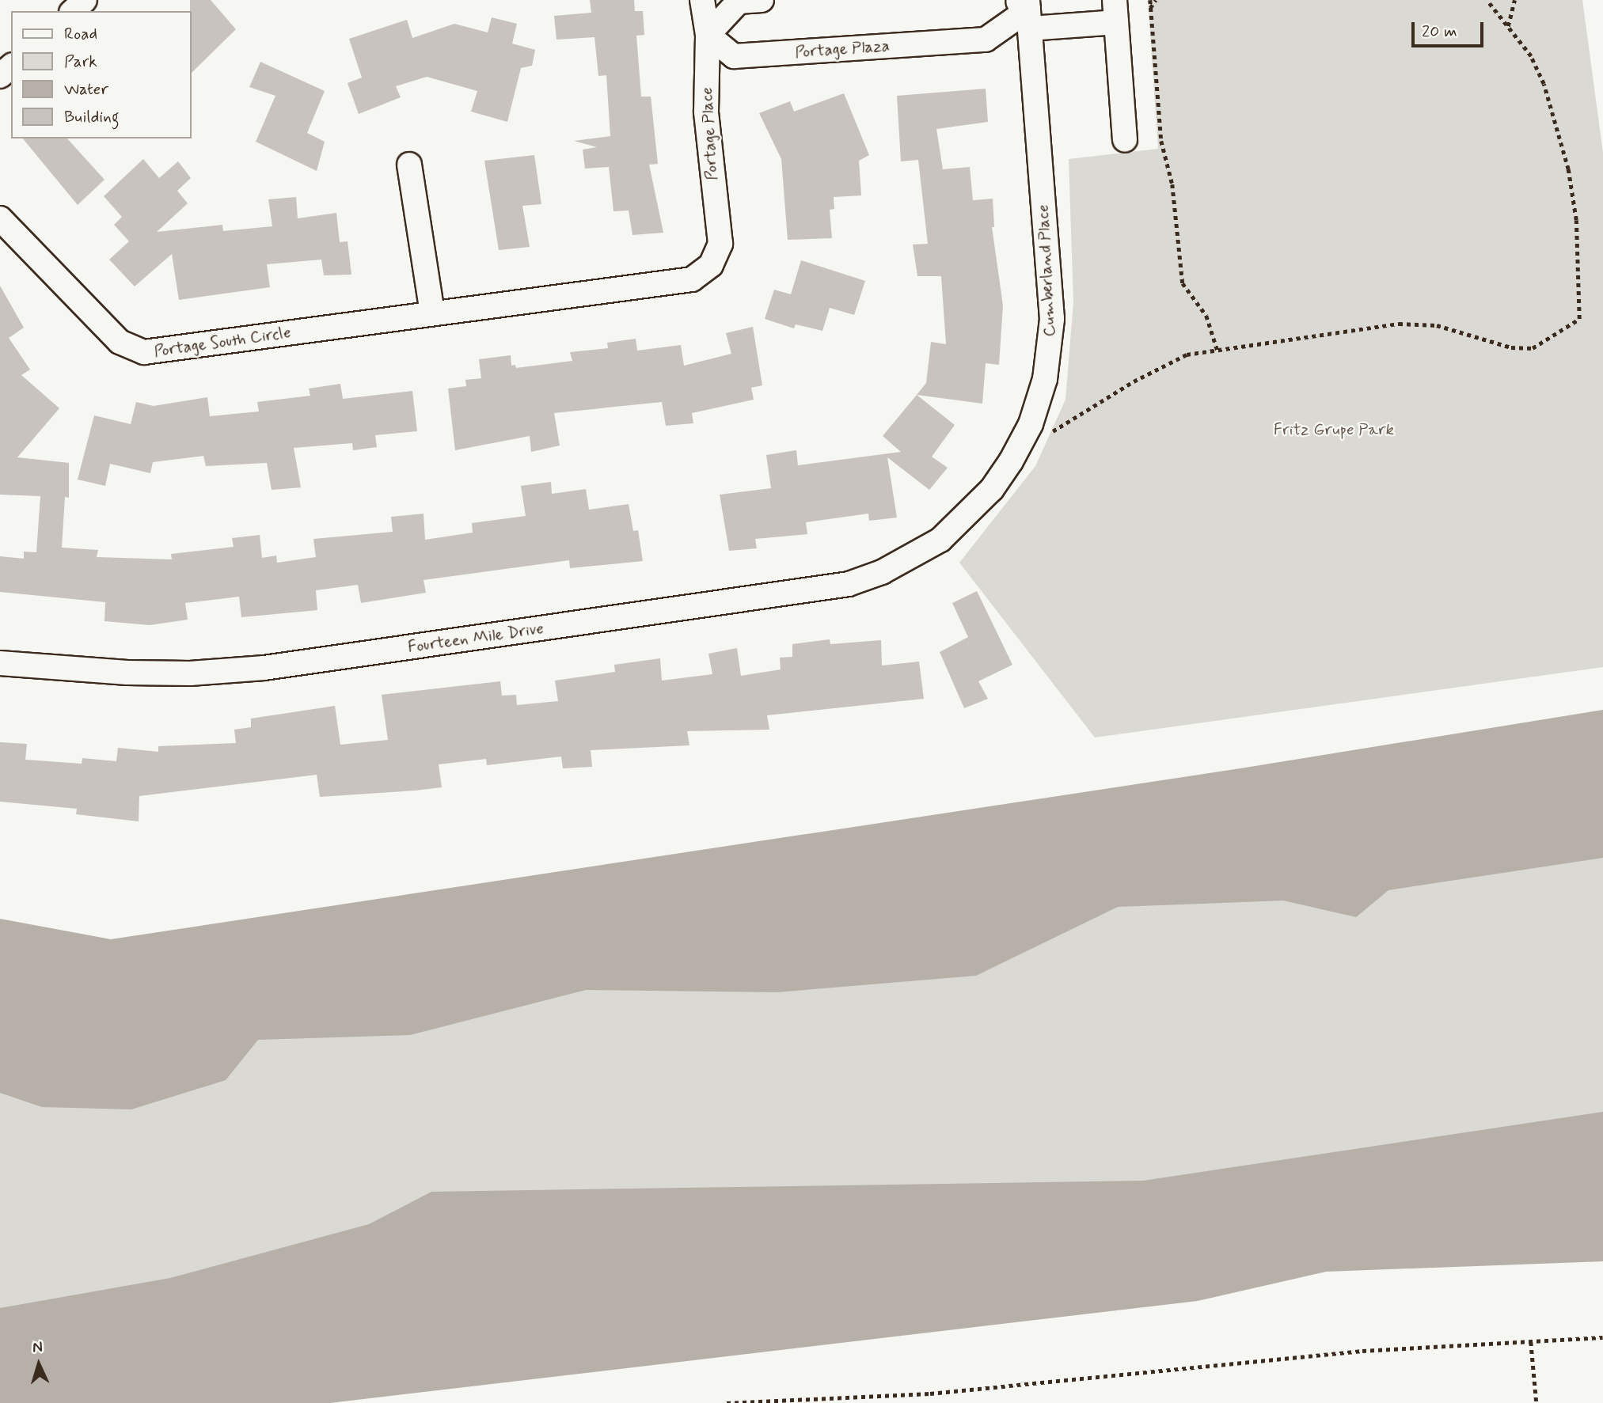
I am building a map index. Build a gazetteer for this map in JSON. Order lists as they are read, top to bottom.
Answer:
{
  "streets": {
    "street": [
      "Portage Plaza",
      "Portage Place",
      "Cumberland Place",
      "Portage South Circle",
      "Fourteen Mile Drive"
    ]
  },
  "crossings": [
    ["Portage Plaza", "Portage Place"],
    ["Portage Plaza", "Cumberland Place"],
    ["Portage Place", "Portage South Circle"],
    ["Cumberland Place", "Fourteen Mile Drive"]
  ],
  "parks": ["Fritz Grupe Park"],
  "legend": [
    "Road",
    "Park",
    "Water",
    "Building"
  ],
  "scale_bar": "20 m",
  "north": "top"
}
